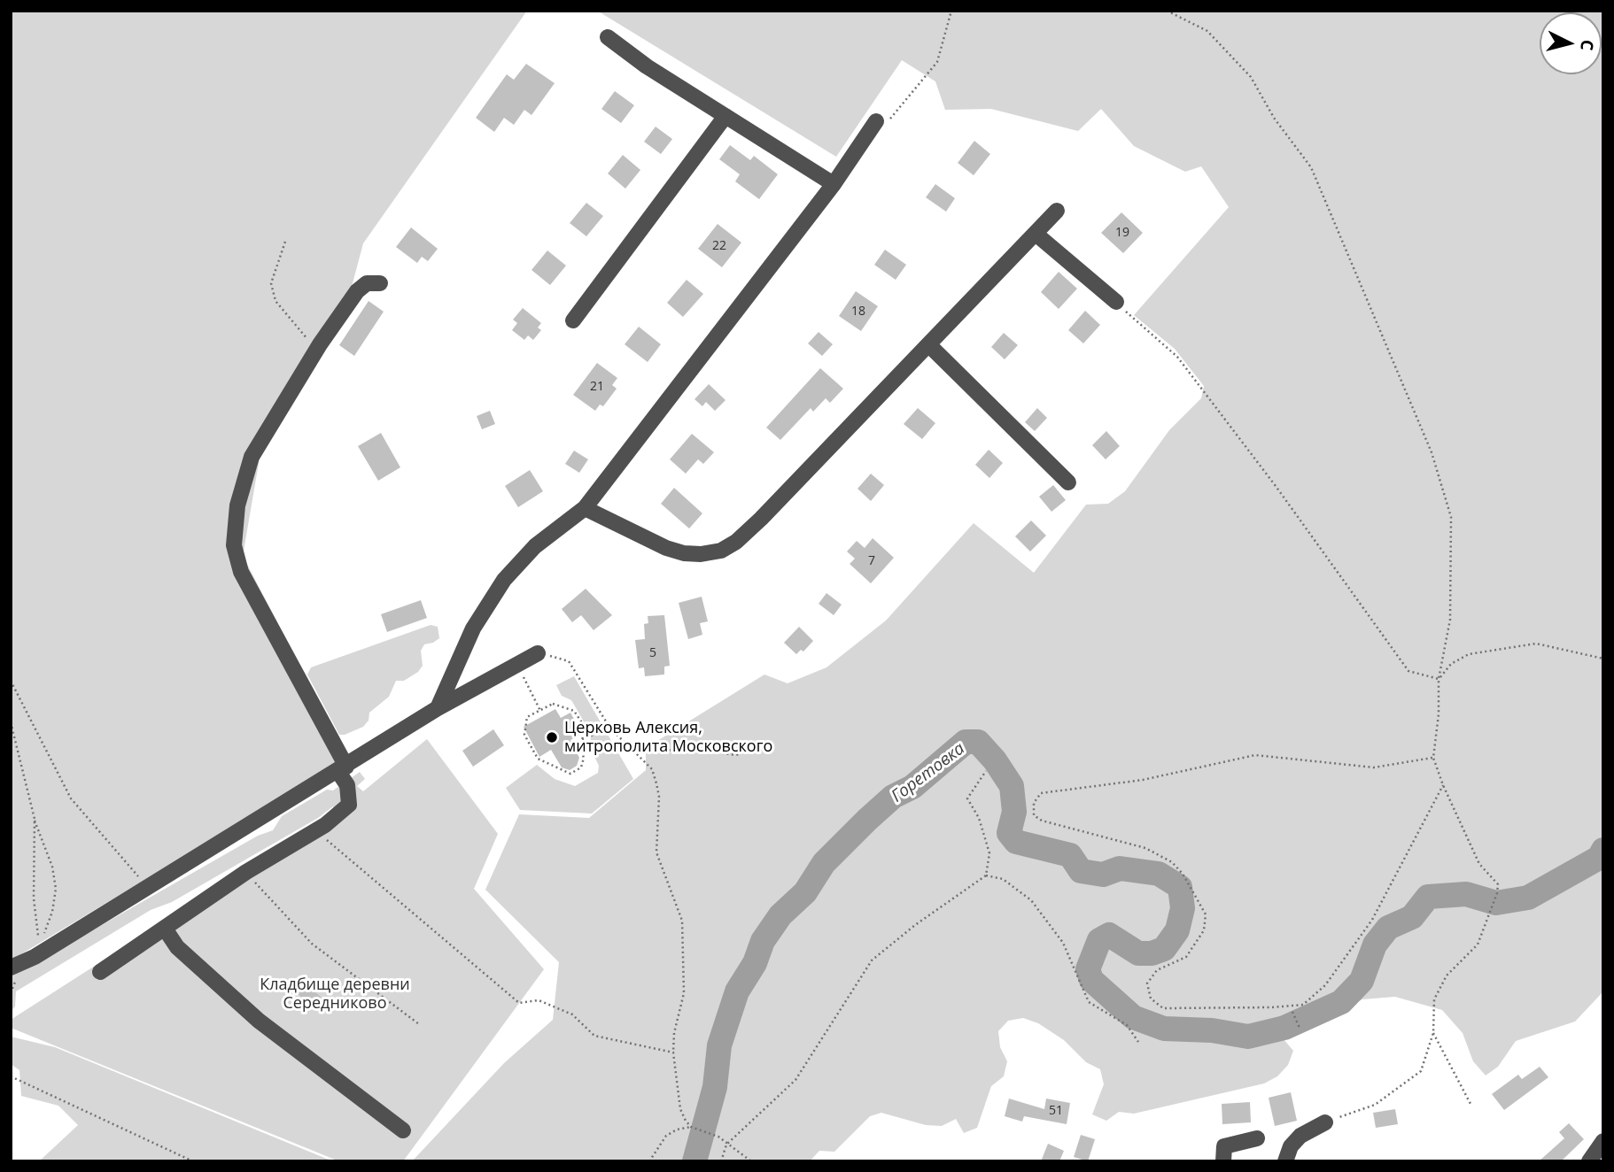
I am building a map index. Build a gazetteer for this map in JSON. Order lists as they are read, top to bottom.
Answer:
{
  "water": ["Горетовка"],
  "parks": ["Кладбище деревни Середниково"],
  "places": ["Церковь Алексия, митрополита Московского"],
  "house_numbers": [
    "19",
    "22",
    "18",
    "21",
    "7",
    "5",
    "51"
  ],
  "north": "right"
}
